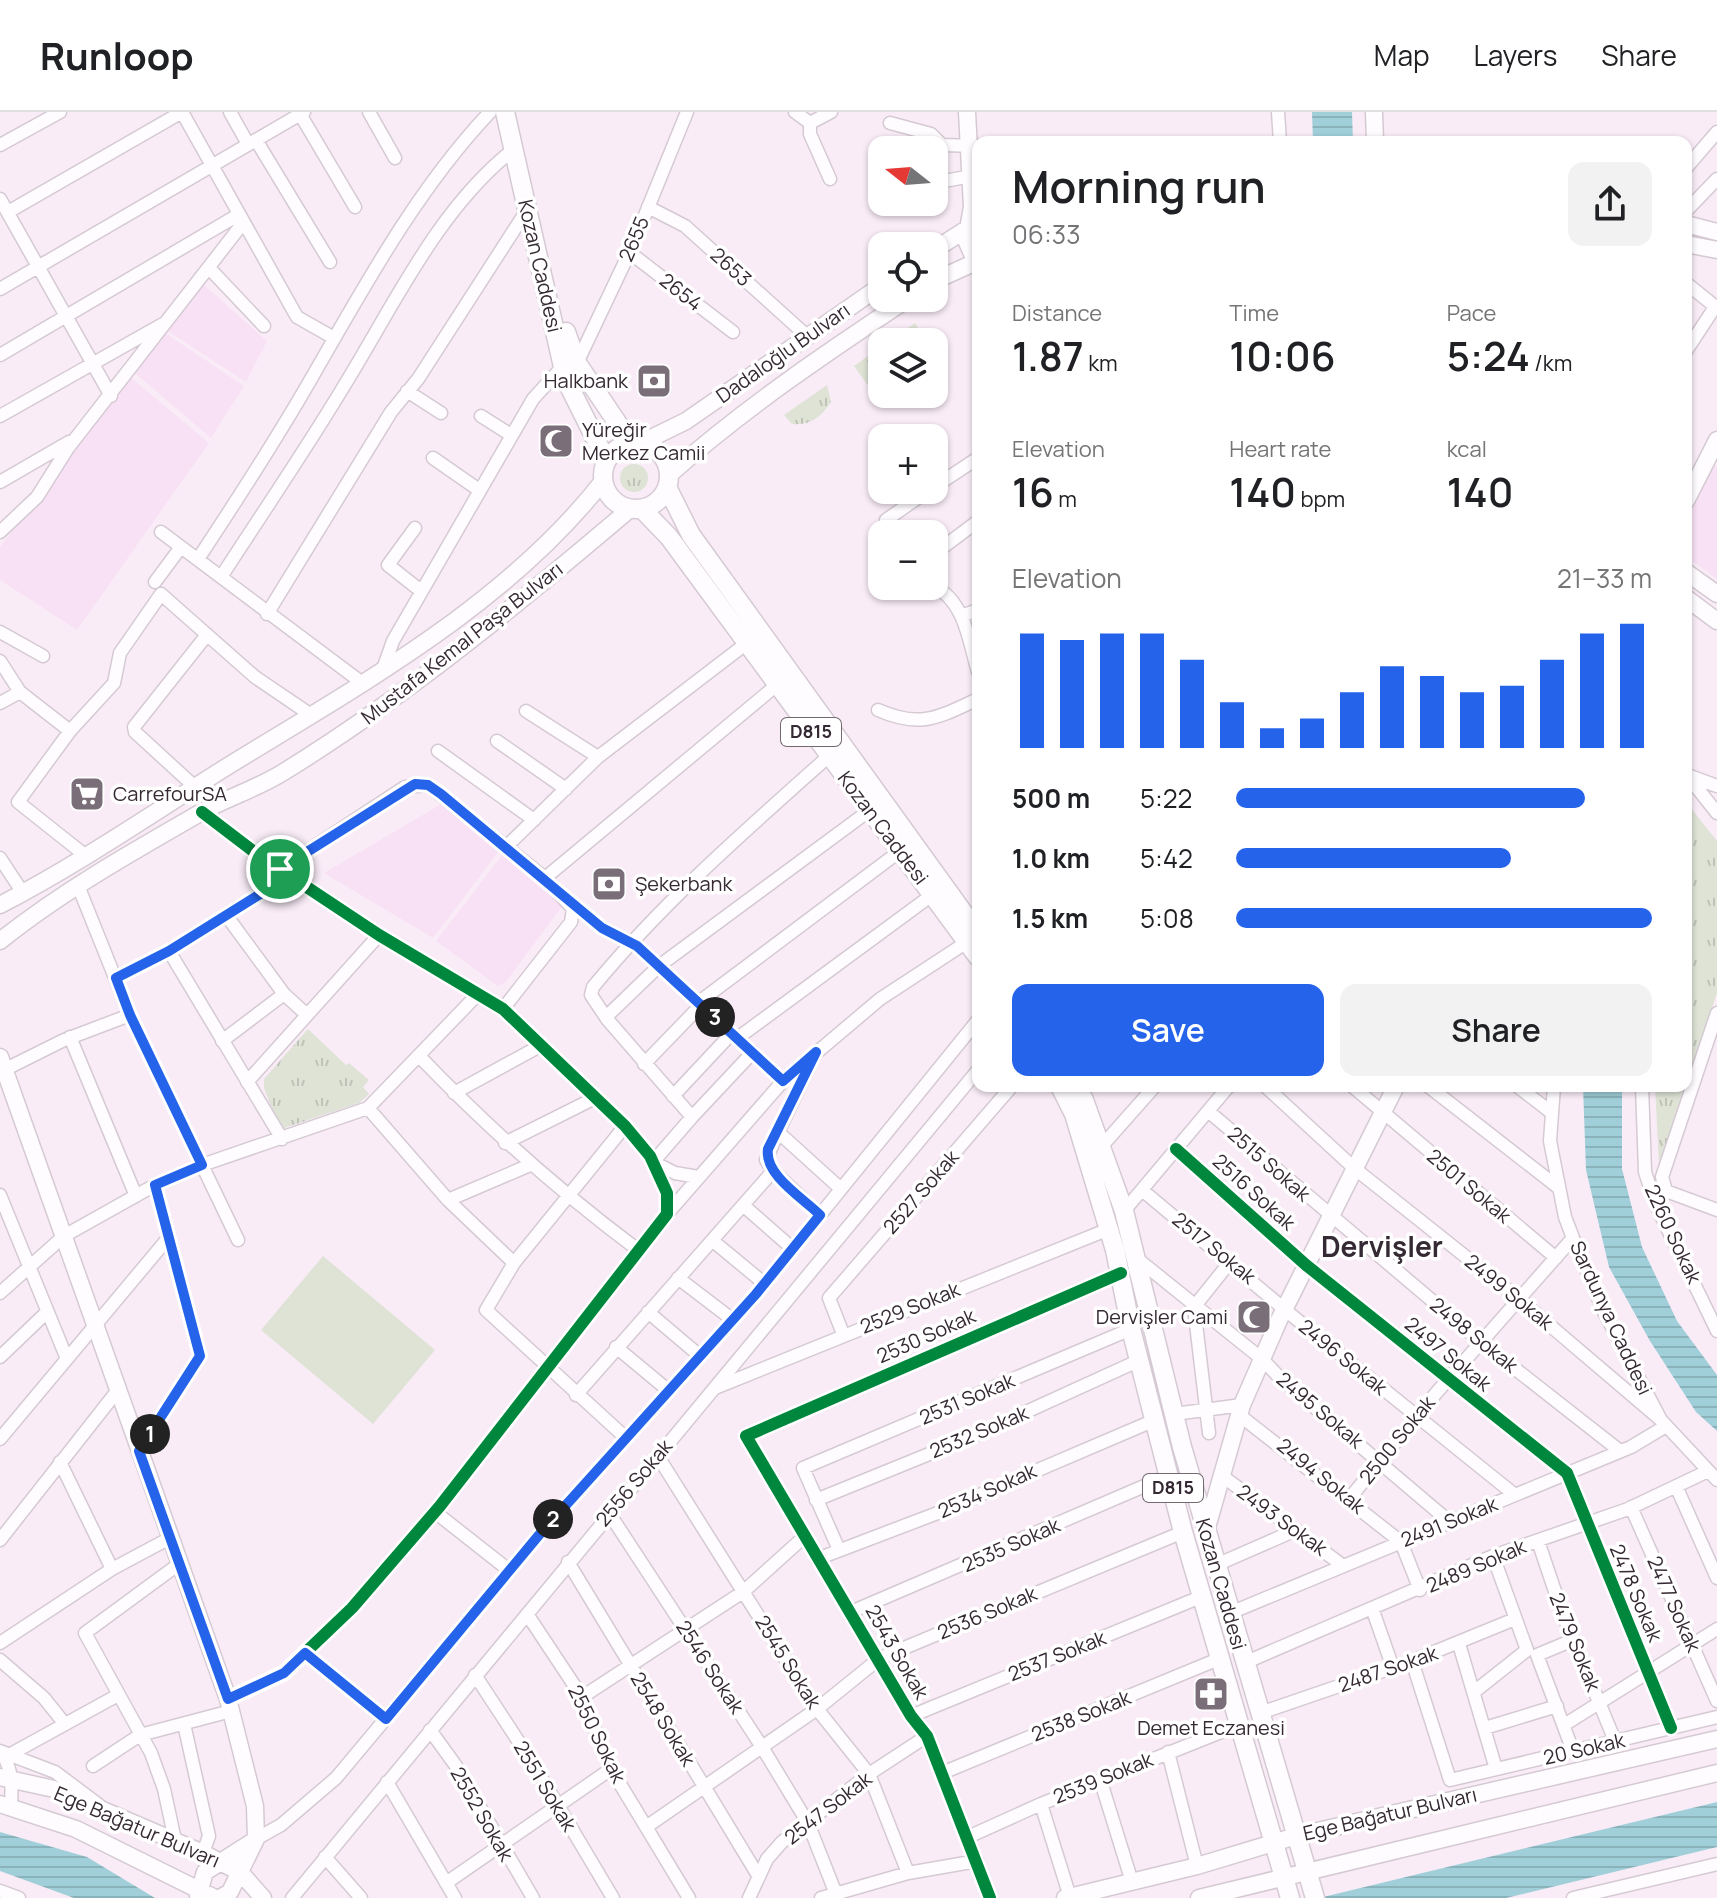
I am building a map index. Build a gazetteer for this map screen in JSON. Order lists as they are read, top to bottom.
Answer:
{
  "streets": {
    "highway": ["Kozan Caddesi", "D815"],
    "main road": ["Dadaloğlu Bulvarı", "Mustafa Kemal Paşa Bulvarı", "Ege Bağatur Bulvarı"],
    "street": [
      "2655",
      "2653",
      "2654",
      "2515 Sokak",
      "2501 Sokak",
      "2527 Sokak",
      "2516 Sokak",
      "2260 Sokak",
      "2517 Sokak",
      "2499 Sokak",
      "2529 Sokak",
      "Sardunya Caddesi",
      "2498 Sokak",
      "2530 Sokak",
      "2497 Sokak",
      "2496 Sokak",
      "2531 Sokak",
      "2495 Sokak",
      "2532 Sokak",
      "2500 Sokak",
      "2494 Sokak",
      "2556 Sokak",
      "2534 Sokak",
      "2493 Sokak",
      "2491 Sokak",
      "2535 Sokak",
      "2489 Sokak",
      "2478 Sokak",
      "2477 Sokak",
      "2536 Sokak",
      "2479 Sokak",
      "2543 Sokak",
      "2537 Sokak",
      "2545 Sokak",
      "2546 Sokak",
      "2487 Sokak",
      "2538 Sokak",
      "2548 Sokak",
      "2550 Sokak",
      "20 Sokak",
      "2539 Sokak",
      "2551 Sokak",
      "2547 Sokak",
      "2552 Sokak"
    ]
  },
  "crossings": [
    ["2655", "Kozan Caddesi"],
    ["2655", "2653"],
    ["2655", "2654"],
    ["2655", "Mustafa Kemal Paşa Bulvarı"],
    ["Kozan Caddesi", "Dadaloğlu Bulvarı"],
    ["Kozan Caddesi", "Mustafa Kemal Paşa Bulvarı"],
    ["Kozan Caddesi", "2529 Sokak"],
    ["Kozan Caddesi", "2530 Sokak"],
    ["Kozan Caddesi", "2531 Sokak"],
    ["Kozan Caddesi", "2495 Sokak"],
    ["Kozan Caddesi", "2532 Sokak"],
    ["Kozan Caddesi", "2534 Sokak"],
    ["Kozan Caddesi", "2491 Sokak"],
    ["Kozan Caddesi", "2535 Sokak"],
    ["Kozan Caddesi", "2489 Sokak"],
    ["Kozan Caddesi", "2536 Sokak"],
    ["Kozan Caddesi", "2537 Sokak"],
    ["Kozan Caddesi", "2487 Sokak"],
    ["Kozan Caddesi", "2538 Sokak"],
    ["Kozan Caddesi", "2539 Sokak"],
    ["Kozan Caddesi", "Ege Bağatur Bulvarı"],
    ["2653", "Dadaloğlu Bulvarı"],
    ["Dadaloğlu Bulvarı", "Mustafa Kemal Paşa Bulvarı"],
    ["2515 Sokak", "2498 Sokak"],
    ["2501 Sokak", "2500 Sokak"],
    ["2527 Sokak", "2529 Sokak"],
    ["2516 Sokak", "2497 Sokak"],
    ["2517 Sokak", "2496 Sokak"],
    ["2499 Sokak", "Sardunya Caddesi"],
    ["2499 Sokak", "2500 Sokak"],
    ["2499 Sokak", "2491 Sokak"],
    ["2529 Sokak", "2556 Sokak"],
    ["Sardunya Caddesi", "2500 Sokak"],
    ["Sardunya Caddesi", "2491 Sokak"],
    ["Sardunya Caddesi", "2489 Sokak"],
    ["2498 Sokak", "2500 Sokak"],
    ["2498 Sokak", "2491 Sokak"],
    ["2530 Sokak", "2543 Sokak"],
    ["2497 Sokak", "2500 Sokak"],
    ["2497 Sokak", "2491 Sokak"],
    ["2497 Sokak", "2478 Sokak"],
    ["2496 Sokak", "2500 Sokak"],
    ["2496 Sokak", "2491 Sokak"],
    ["2531 Sokak", "2532 Sokak"],
    ["2495 Sokak", "2500 Sokak"],
    ["2495 Sokak", "2491 Sokak"],
    ["2500 Sokak", "2494 Sokak"],
    ["2494 Sokak", "2491 Sokak"],
    ["2556 Sokak", "2545 Sokak"],
    ["2556 Sokak", "2546 Sokak"],
    ["2556 Sokak", "2548 Sokak"],
    ["2556 Sokak", "2550 Sokak"],
    ["2556 Sokak", "2551 Sokak"],
    ["2556 Sokak", "2552 Sokak"],
    ["2534 Sokak", "2543 Sokak"],
    ["2493 Sokak", "2491 Sokak"],
    ["2491 Sokak", "2478 Sokak"],
    ["2535 Sokak", "2543 Sokak"],
    ["2489 Sokak", "2478 Sokak"],
    ["2489 Sokak", "2477 Sokak"],
    ["2489 Sokak", "2479 Sokak"],
    ["2478 Sokak", "20 Sokak"],
    ["2536 Sokak", "2543 Sokak"],
    ["2536 Sokak", "2545 Sokak"],
    ["2536 Sokak", "2546 Sokak"],
    ["2536 Sokak", "2548 Sokak"],
    ["2536 Sokak", "2550 Sokak"],
    ["2479 Sokak", "20 Sokak"],
    ["2543 Sokak", "2537 Sokak"],
    ["2543 Sokak", "2538 Sokak"],
    ["2543 Sokak", "2539 Sokak"],
    ["2543 Sokak", "2547 Sokak"],
    ["2545 Sokak", "2547 Sokak"],
    ["2546 Sokak", "2547 Sokak"],
    ["2487 Sokak", "20 Sokak"],
    ["2548 Sokak", "2547 Sokak"]
  ],
  "districts": ["Dervişler"],
  "places": {
    "bank": ["Halkbank", "Şekerbank"],
    "mosque": ["Yüreğir Merkez Camii", "Dervişler Cami"],
    "supermarket": ["CarrefourSA"],
    "pharmacy": ["Demet Eczanesi"]
  },
  "north": "left",
  "page": {
    "header": "Runloop",
    "nav": ["Map", "Layers", "Share"],
    "map_buttons": ["+", "−"],
    "heading": ["Morning run", "06:33"],
    "stats": [
      ["Distance", "1.87 km"],
      ["Time", "10:06"],
      ["Pace", "5:24 /km"],
      ["Elevation", "16 m"],
      ["Heart rate", "140 bpm"],
      ["kcal", "140"]
    ],
    "chart": ["Elevation", "21–33 m"],
    "list": [
      {
        "name": "500 m",
        "note": "5:22"
      },
      {
        "name": "1.0 km",
        "note": "5:42"
      },
      {
        "name": "1.5 km",
        "note": "5:08"
      }
    ],
    "buttons": ["Save", "Share"],
    "pins": ["3", "1", "2"]
  }
}
